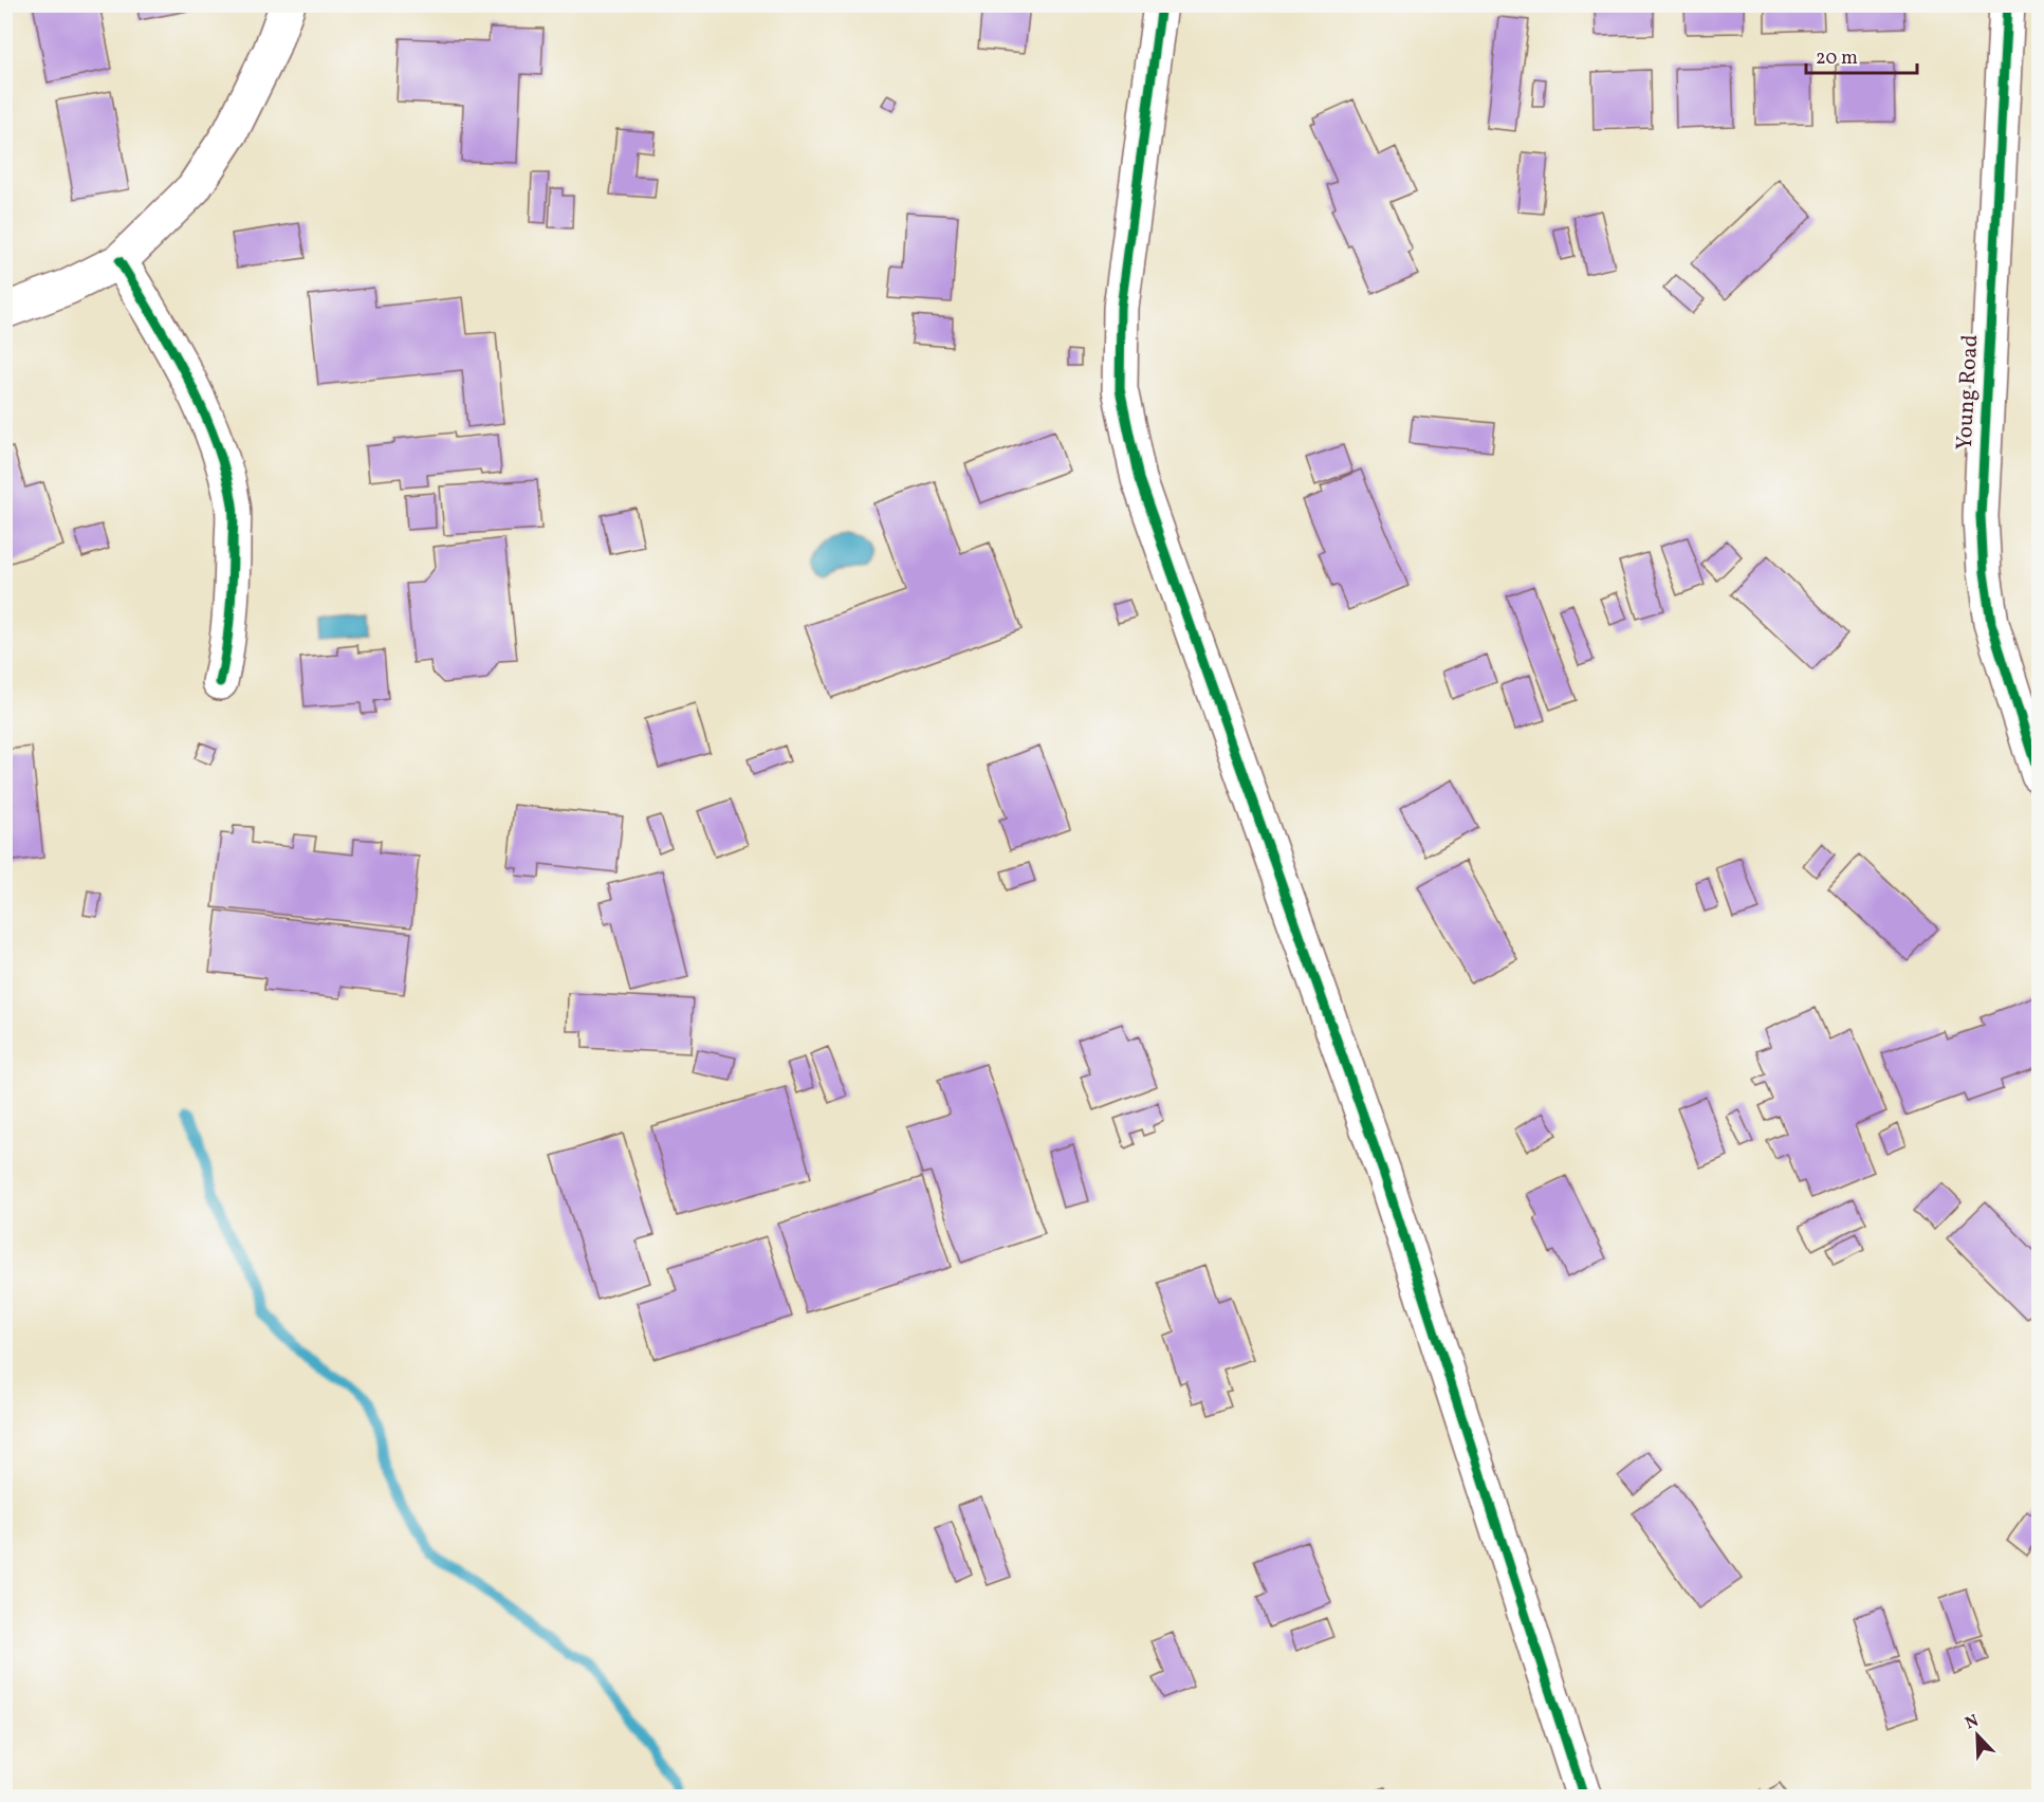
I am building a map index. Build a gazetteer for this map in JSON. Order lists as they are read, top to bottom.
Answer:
{
  "streets": {
    "street": ["Young Road"]
  },
  "scale_bar": "20 m",
  "north": "top left"
}
